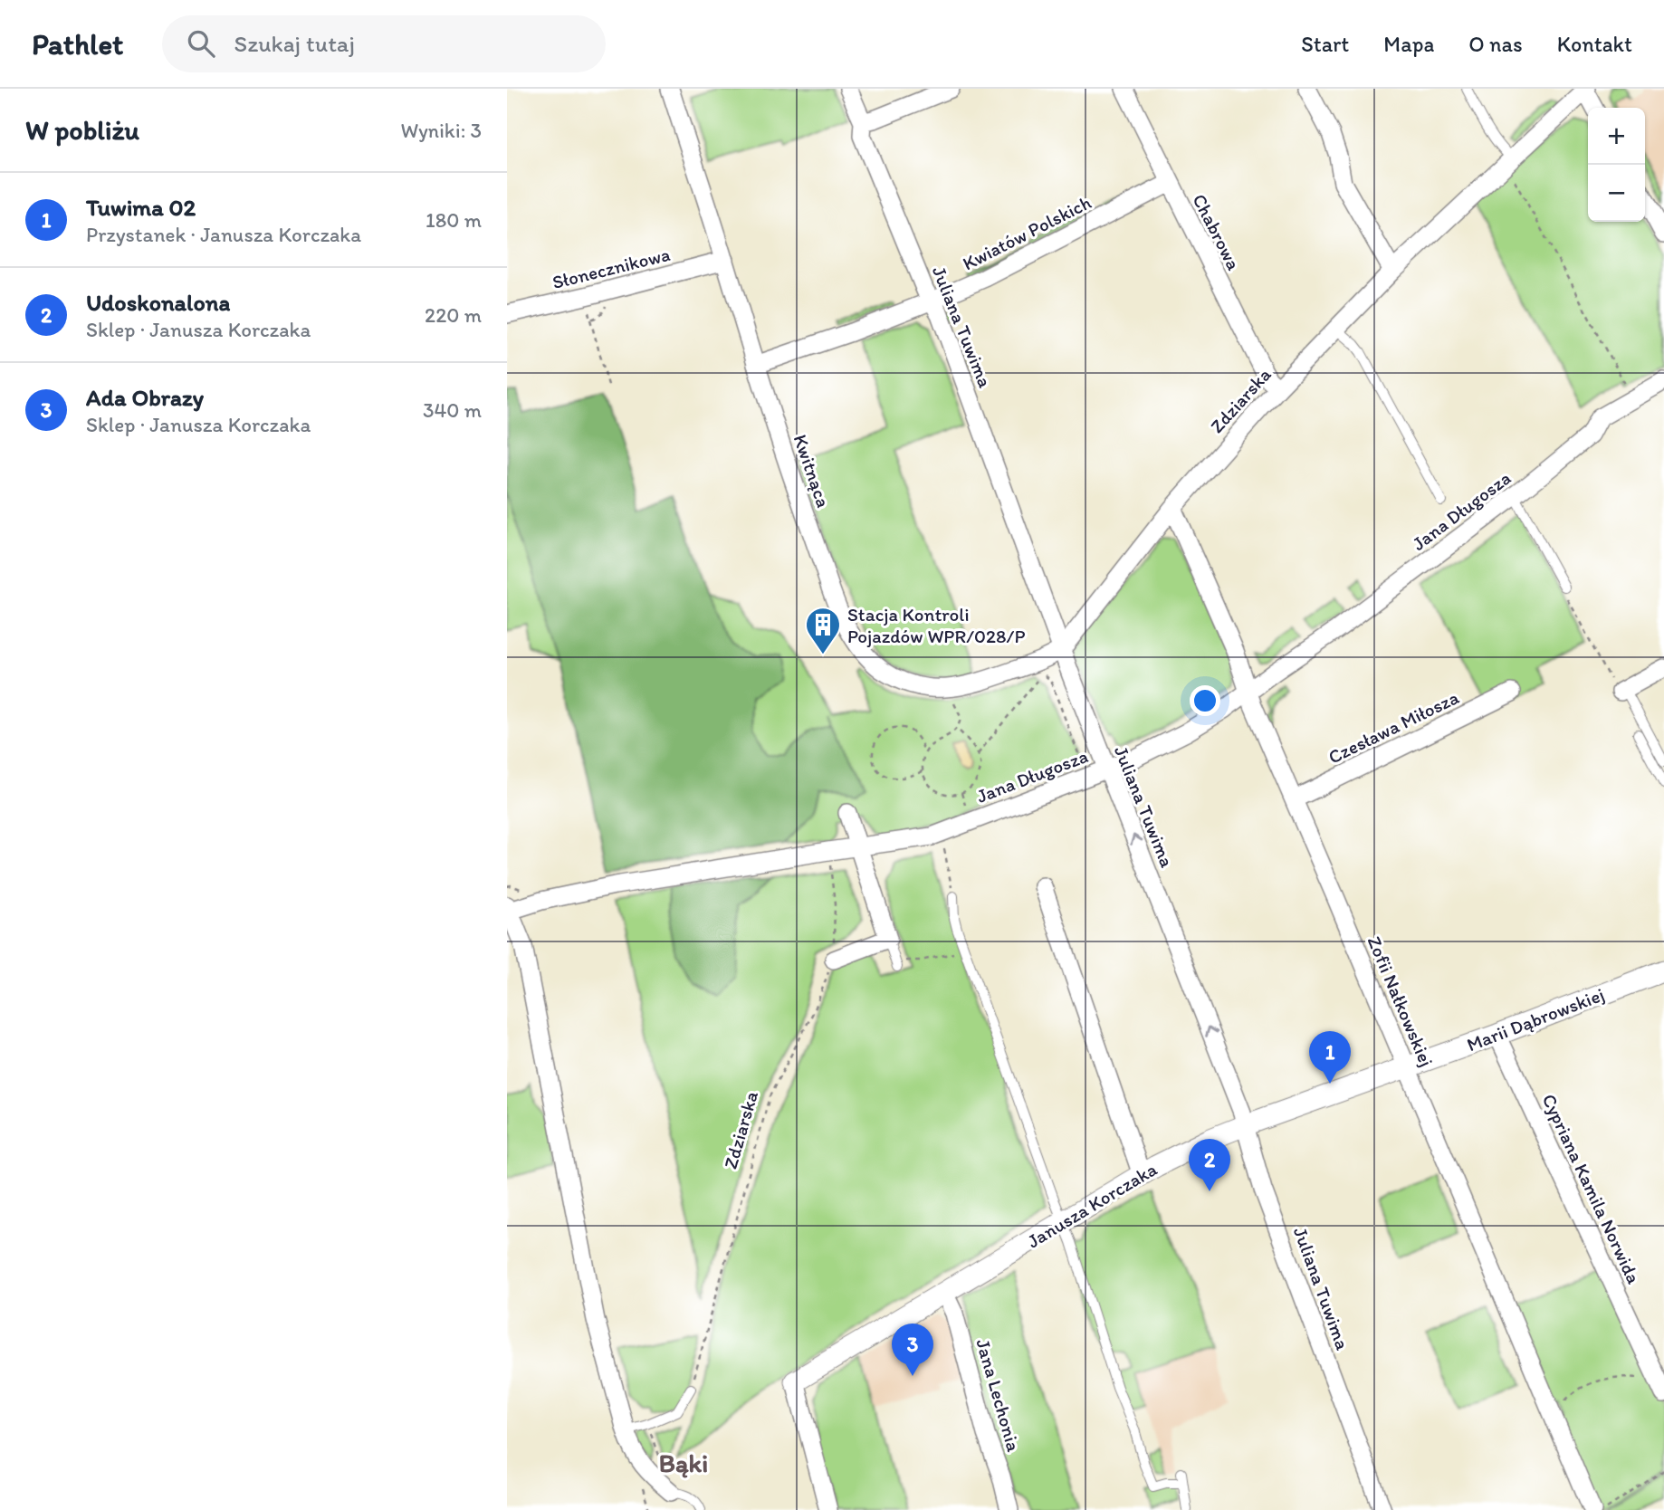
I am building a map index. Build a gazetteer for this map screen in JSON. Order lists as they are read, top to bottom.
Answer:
{
  "streets": {
    "street": [
      "Chabrowa",
      "Kwiatów Polskich",
      "Słonecznikowa",
      "Juliana Tuwima",
      "Zdziarska",
      "Kwitnąca",
      "Jana Długosza",
      "Czesława Miłosza",
      "Zofii Nałkowskiej",
      "Marii Dąbrowskiej",
      "Cypriana Kamila Norwida",
      "Janusza Korczaka",
      "Jana Lechonia"
    ]
  },
  "crossings": [
    ["Chabrowa", "Kwiatów Polskich"],
    ["Chabrowa", "Zdziarska"],
    ["Kwiatów Polskich", "Juliana Tuwima"],
    ["Kwiatów Polskich", "Kwitnąca"],
    ["Słonecznikowa", "Kwitnąca"],
    ["Juliana Tuwima", "Zdziarska"],
    ["Juliana Tuwima", "Kwitnąca"],
    ["Juliana Tuwima", "Jana Długosza"],
    ["Juliana Tuwima", "Janusza Korczaka"],
    ["Zdziarska", "Kwitnąca"],
    ["Zdziarska", "Zofii Nałkowskiej"],
    ["Jana Długosza", "Zofii Nałkowskiej"],
    ["Czesława Miłosza", "Zofii Nałkowskiej"],
    ["Zofii Nałkowskiej", "Marii Dąbrowskiej"],
    ["Zofii Nałkowskiej", "Janusza Korczaka"],
    ["Marii Dąbrowskiej", "Cypriana Kamila Norwida"],
    ["Marii Dąbrowskiej", "Janusza Korczaka"],
    ["Janusza Korczaka", "Jana Lechonia"]
  ],
  "districts": ["Bąki"],
  "places": {
    "building": ["Stacja Kontroli Pojazdów WPR/028/P"]
  },
  "page": {
    "header": "Pathlet",
    "search": "Szukaj tutaj",
    "nav": [
      "Start",
      "Mapa",
      "O nas",
      "Kontakt"
    ],
    "heading": ["W pobliżu", "Wyniki: 3"],
    "map_buttons": ["+", "−"],
    "list": [
      {
        "mark": "1",
        "name": "Tuwima 02",
        "note": "Przystanek · Janusza Korczaka",
        "value": "180 m"
      },
      {
        "mark": "2",
        "name": "Udoskonalona",
        "note": "Sklep · Janusza Korczaka",
        "value": "220 m"
      },
      {
        "mark": "3",
        "name": "Ada Obrazy",
        "note": "Sklep · Janusza Korczaka",
        "value": "340 m"
      }
    ],
    "pins": ["1", "2", "3"]
  }
}
